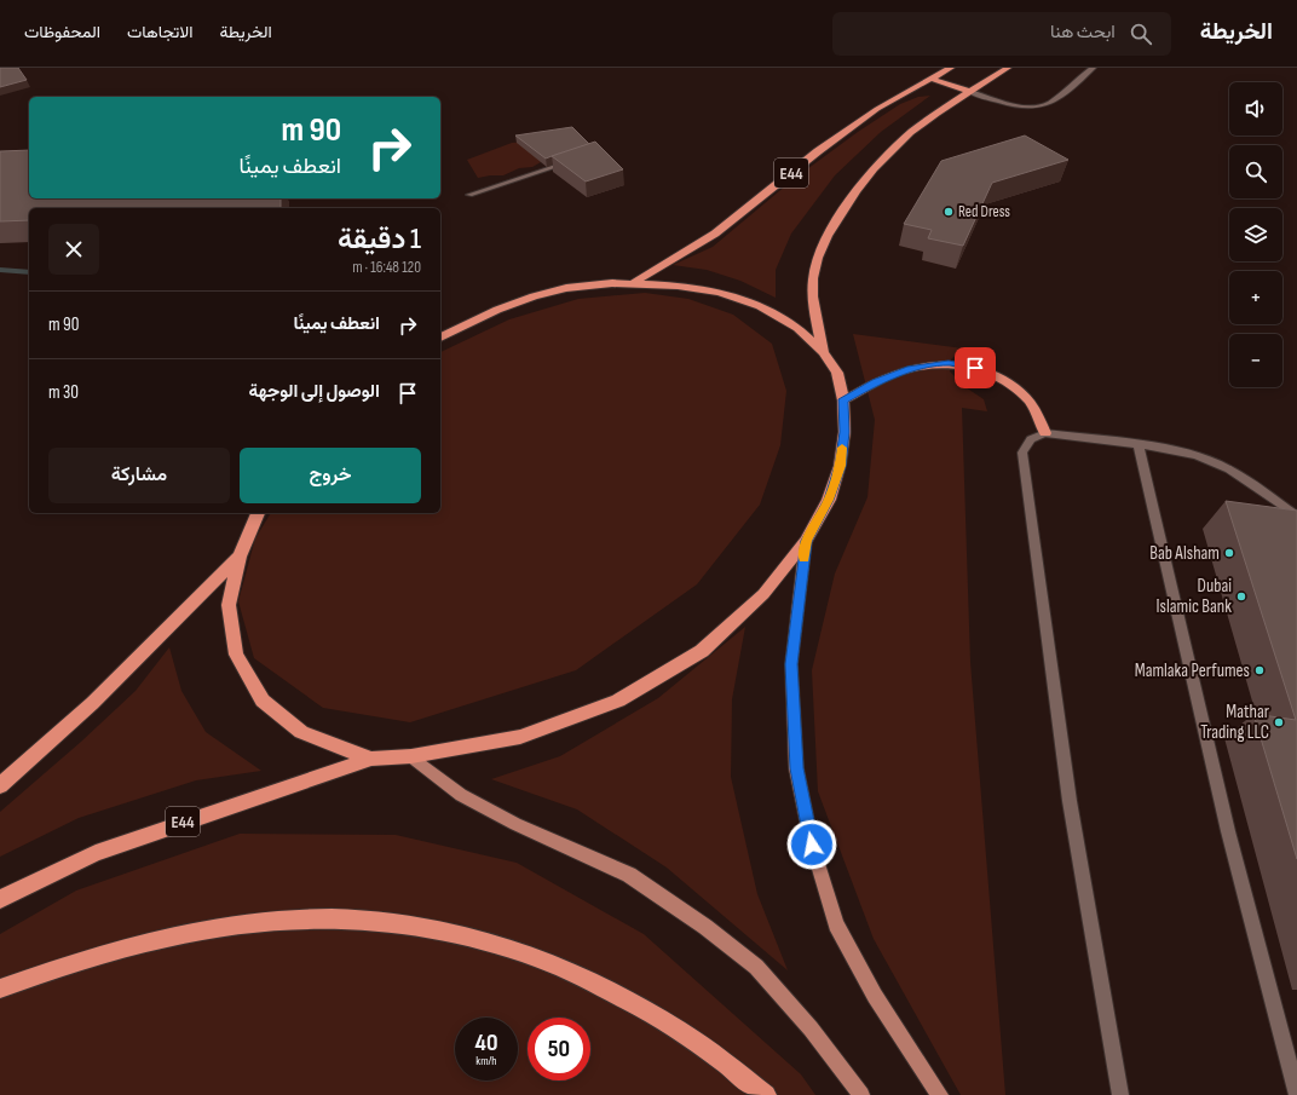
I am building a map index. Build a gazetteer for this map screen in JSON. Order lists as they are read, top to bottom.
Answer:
{
  "streets": {
    "highway": ["E44"]
  },
  "places": [
    "Red Dress",
    "Bab Alsham",
    "Dubai Islamic Bank",
    "Mamlaka Perfumes",
    "Mathar Trading LLC"
  ],
  "page": {
    "header": "الخريطة",
    "search": "ابحث هنا",
    "nav": ["الخريطة", "الاتجاهات", "المحفوظات"],
    "map_buttons": ["+", "−"],
    "turn": ["90 m", "انعطف يمينًا"],
    "heading": ["1 دقيقة", "120 m · 16:48"],
    "list": [
      {
        "name": "انعطف يمينًا",
        "value": "90 m"
      },
      {
        "name": "الوصول إلى الوجهة",
        "value": "30 m"
      }
    ],
    "buttons": ["خروج", "مشاركة"],
    "speed": "40 km/h",
    "limit": "50"
  }
}
